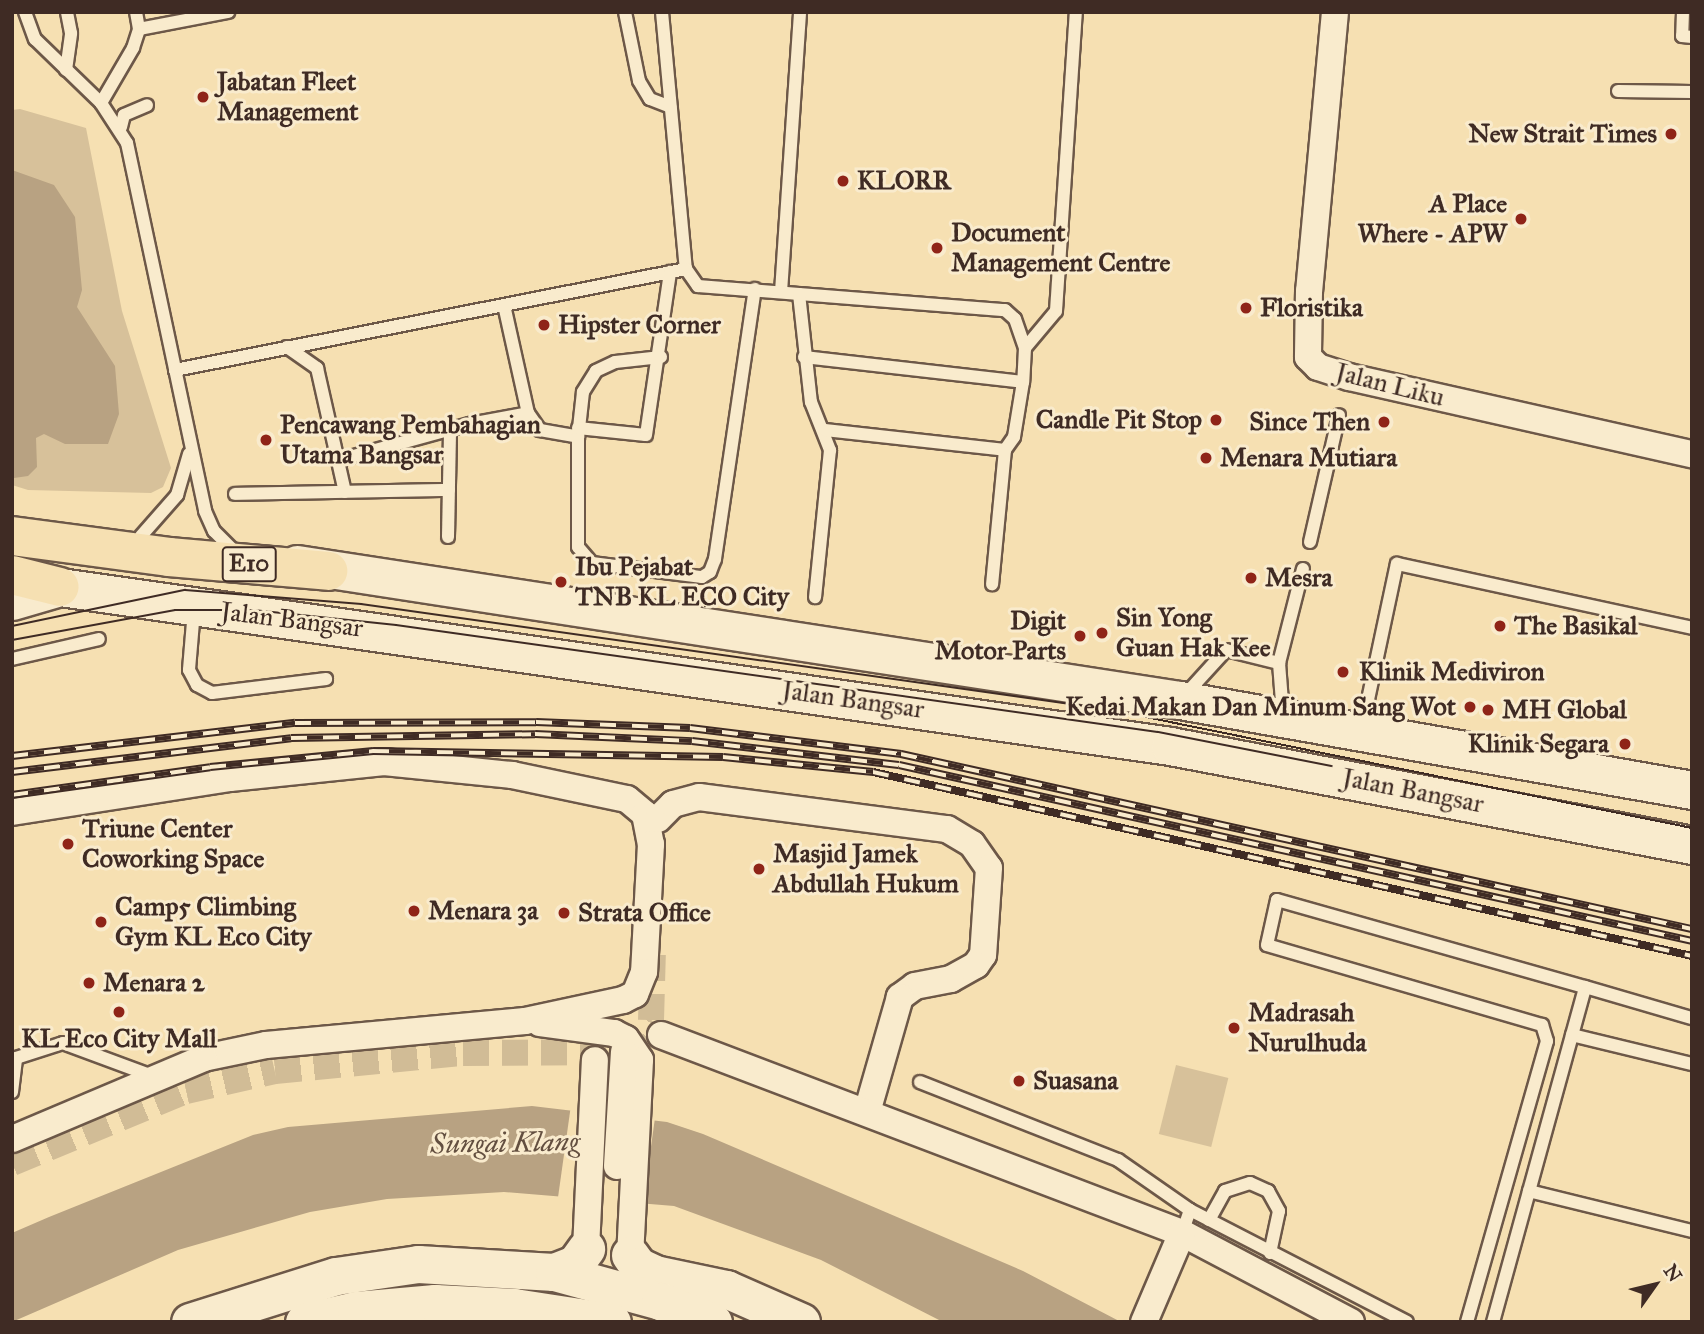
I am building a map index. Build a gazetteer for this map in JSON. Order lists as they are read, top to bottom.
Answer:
{
  "streets": {
    "highway": ["E10"],
    "main road": ["Jalan Bangsar"],
    "street": ["Jalan Liku"]
  },
  "crossings": [
    ["E10", "Jalan Bangsar"]
  ],
  "water": ["Sungai Klang"],
  "places": [
    "Jabatan Fleet Management",
    "New Strait Times",
    "KLORR",
    "A Place Where - APW",
    "Document Management Centre",
    "Floristika",
    "Hipster Corner",
    "Candle Pit Stop",
    "Since Then",
    "Pencawang Pembahagian Utama Bangsar",
    "Menara Mutiara",
    "Mesra",
    "Ibu Pejabat TNB KL ECO City",
    "The Basikal",
    "Sin Yong Guan Hak Kee",
    "Digit Motor Parts",
    "Klinik Mediviron",
    "Kedai Makan Dan Minum Sang Wot",
    "MH Global",
    "Klinik Segara",
    "Triune Center Coworking Space",
    "Masjid Jamek Abdullah Hukum",
    "Menara 3a",
    "Strata Office",
    "Camp5 Climbing Gym KL Eco City",
    "Menara 2",
    "KL Eco City Mall",
    "Madrasah Nurulhuda",
    "Suasana"
  ],
  "north": "top right"
}
